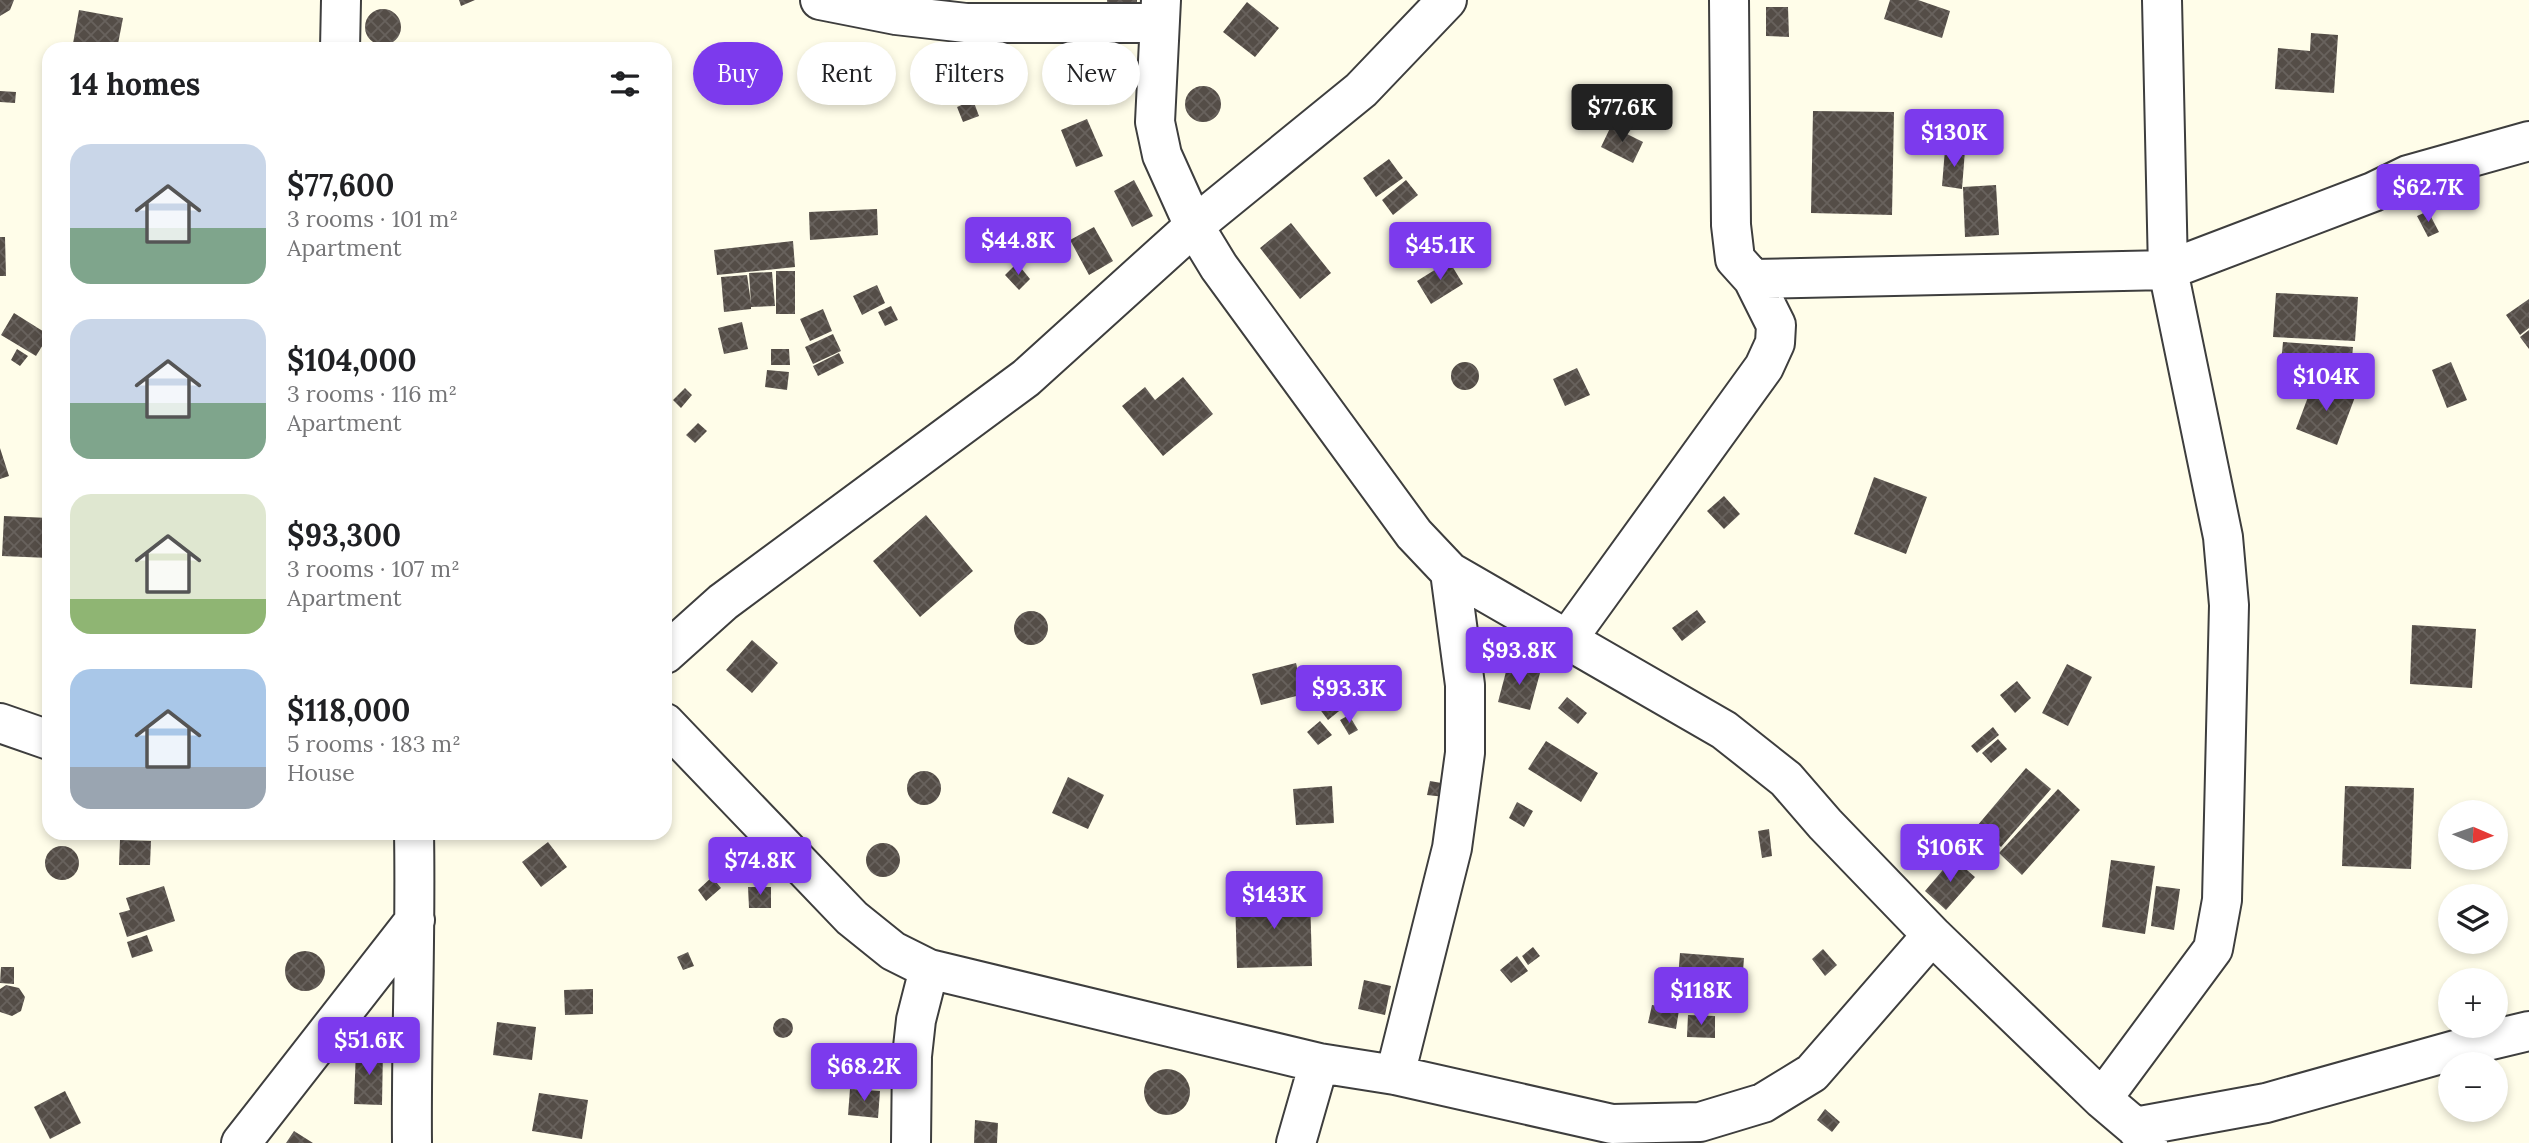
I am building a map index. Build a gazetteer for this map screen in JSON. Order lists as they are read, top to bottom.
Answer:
{
  "north": "right",
  "page": {
    "chip": [
      "Buy",
      "Rent",
      "Filters",
      "New"
    ],
    "heading": "14 homes",
    "price": [
      "$77.6K",
      "$130K",
      "$62.7K",
      "$44.8K",
      "$45.1K",
      "$104K",
      "$93.8K",
      "$93.3K",
      "$106K",
      "$74.8K",
      "$143K",
      "$118K",
      "$51.6K",
      "$68.2K"
    ],
    "list": [
      {
        "name": "$77,600",
        "note": "3 rooms · 101 m² · Apartment"
      },
      {
        "name": "$104,000",
        "note": "3 rooms · 116 m² · Apartment"
      },
      {
        "name": "$93,300",
        "note": "3 rooms · 107 m² · Apartment"
      },
      {
        "name": "$118,000",
        "note": "5 rooms · 183 m² · House"
      }
    ],
    "map_buttons": ["+", "−"]
  }
}
